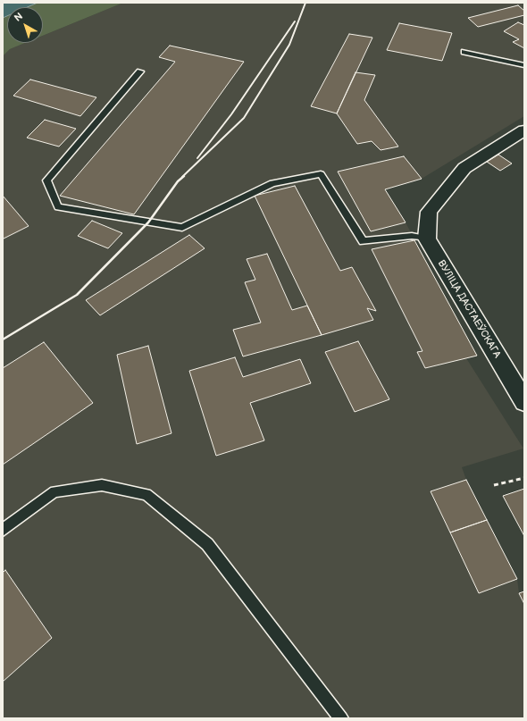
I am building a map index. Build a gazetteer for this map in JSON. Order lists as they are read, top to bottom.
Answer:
{
  "streets": {
    "street": ["ВУЛІЦА ДАСТАЕЎСКАГА"]
  },
  "north": "top left"
}
